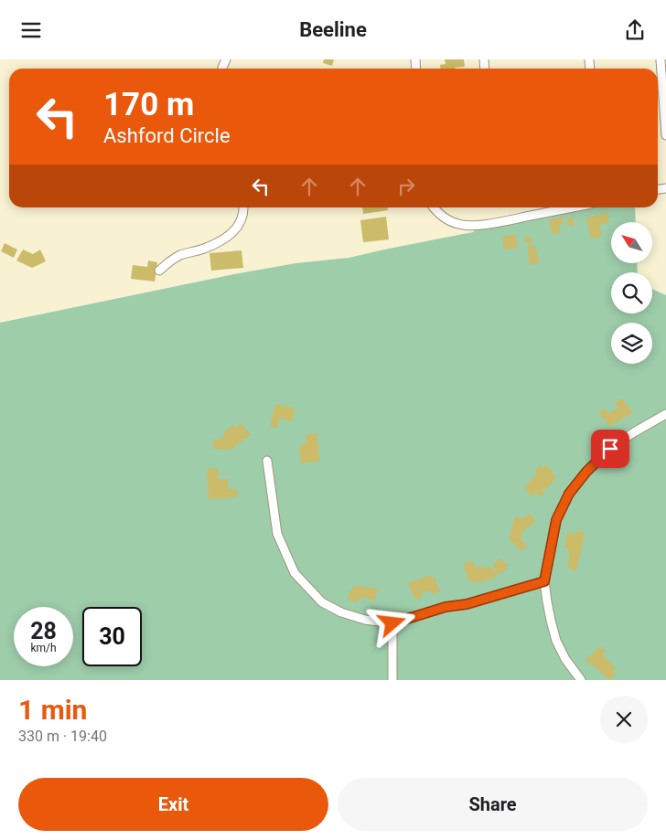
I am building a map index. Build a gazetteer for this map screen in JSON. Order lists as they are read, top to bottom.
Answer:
{
  "north": "top left",
  "page": {
    "header": "Beeline",
    "turn": ["170 m", "Ashford Circle"],
    "speed": "28 km/h",
    "limit": "30",
    "heading": ["1 min", "330 m · 19:40"],
    "buttons": ["Exit", "Share"]
  }
}
